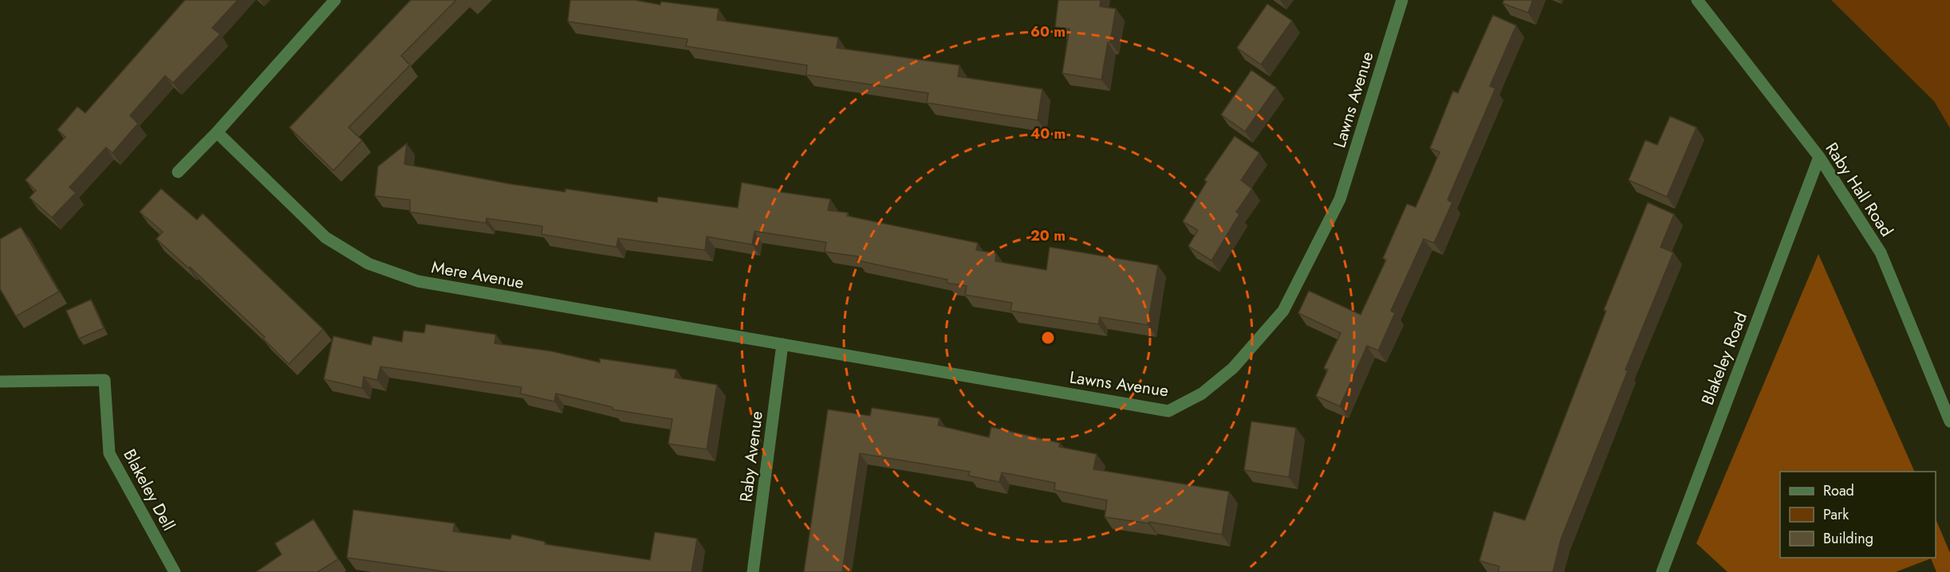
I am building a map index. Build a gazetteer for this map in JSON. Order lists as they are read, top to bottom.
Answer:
{
  "streets": {
    "street": [
      "Lawns Avenue",
      "Raby Hall Road",
      "Mere Avenue",
      "Blakeley Road",
      "Raby Avenue",
      "Blakeley Dell"
    ]
  },
  "crossings": [
    ["Lawns Avenue", "Mere Avenue"],
    ["Lawns Avenue", "Raby Avenue"],
    ["Raby Hall Road", "Blakeley Road"],
    ["Mere Avenue", "Raby Avenue"]
  ],
  "legend": ["Road", "Park", "Building"],
  "rings": ["60 m", "40 m", "20 m"]
}
